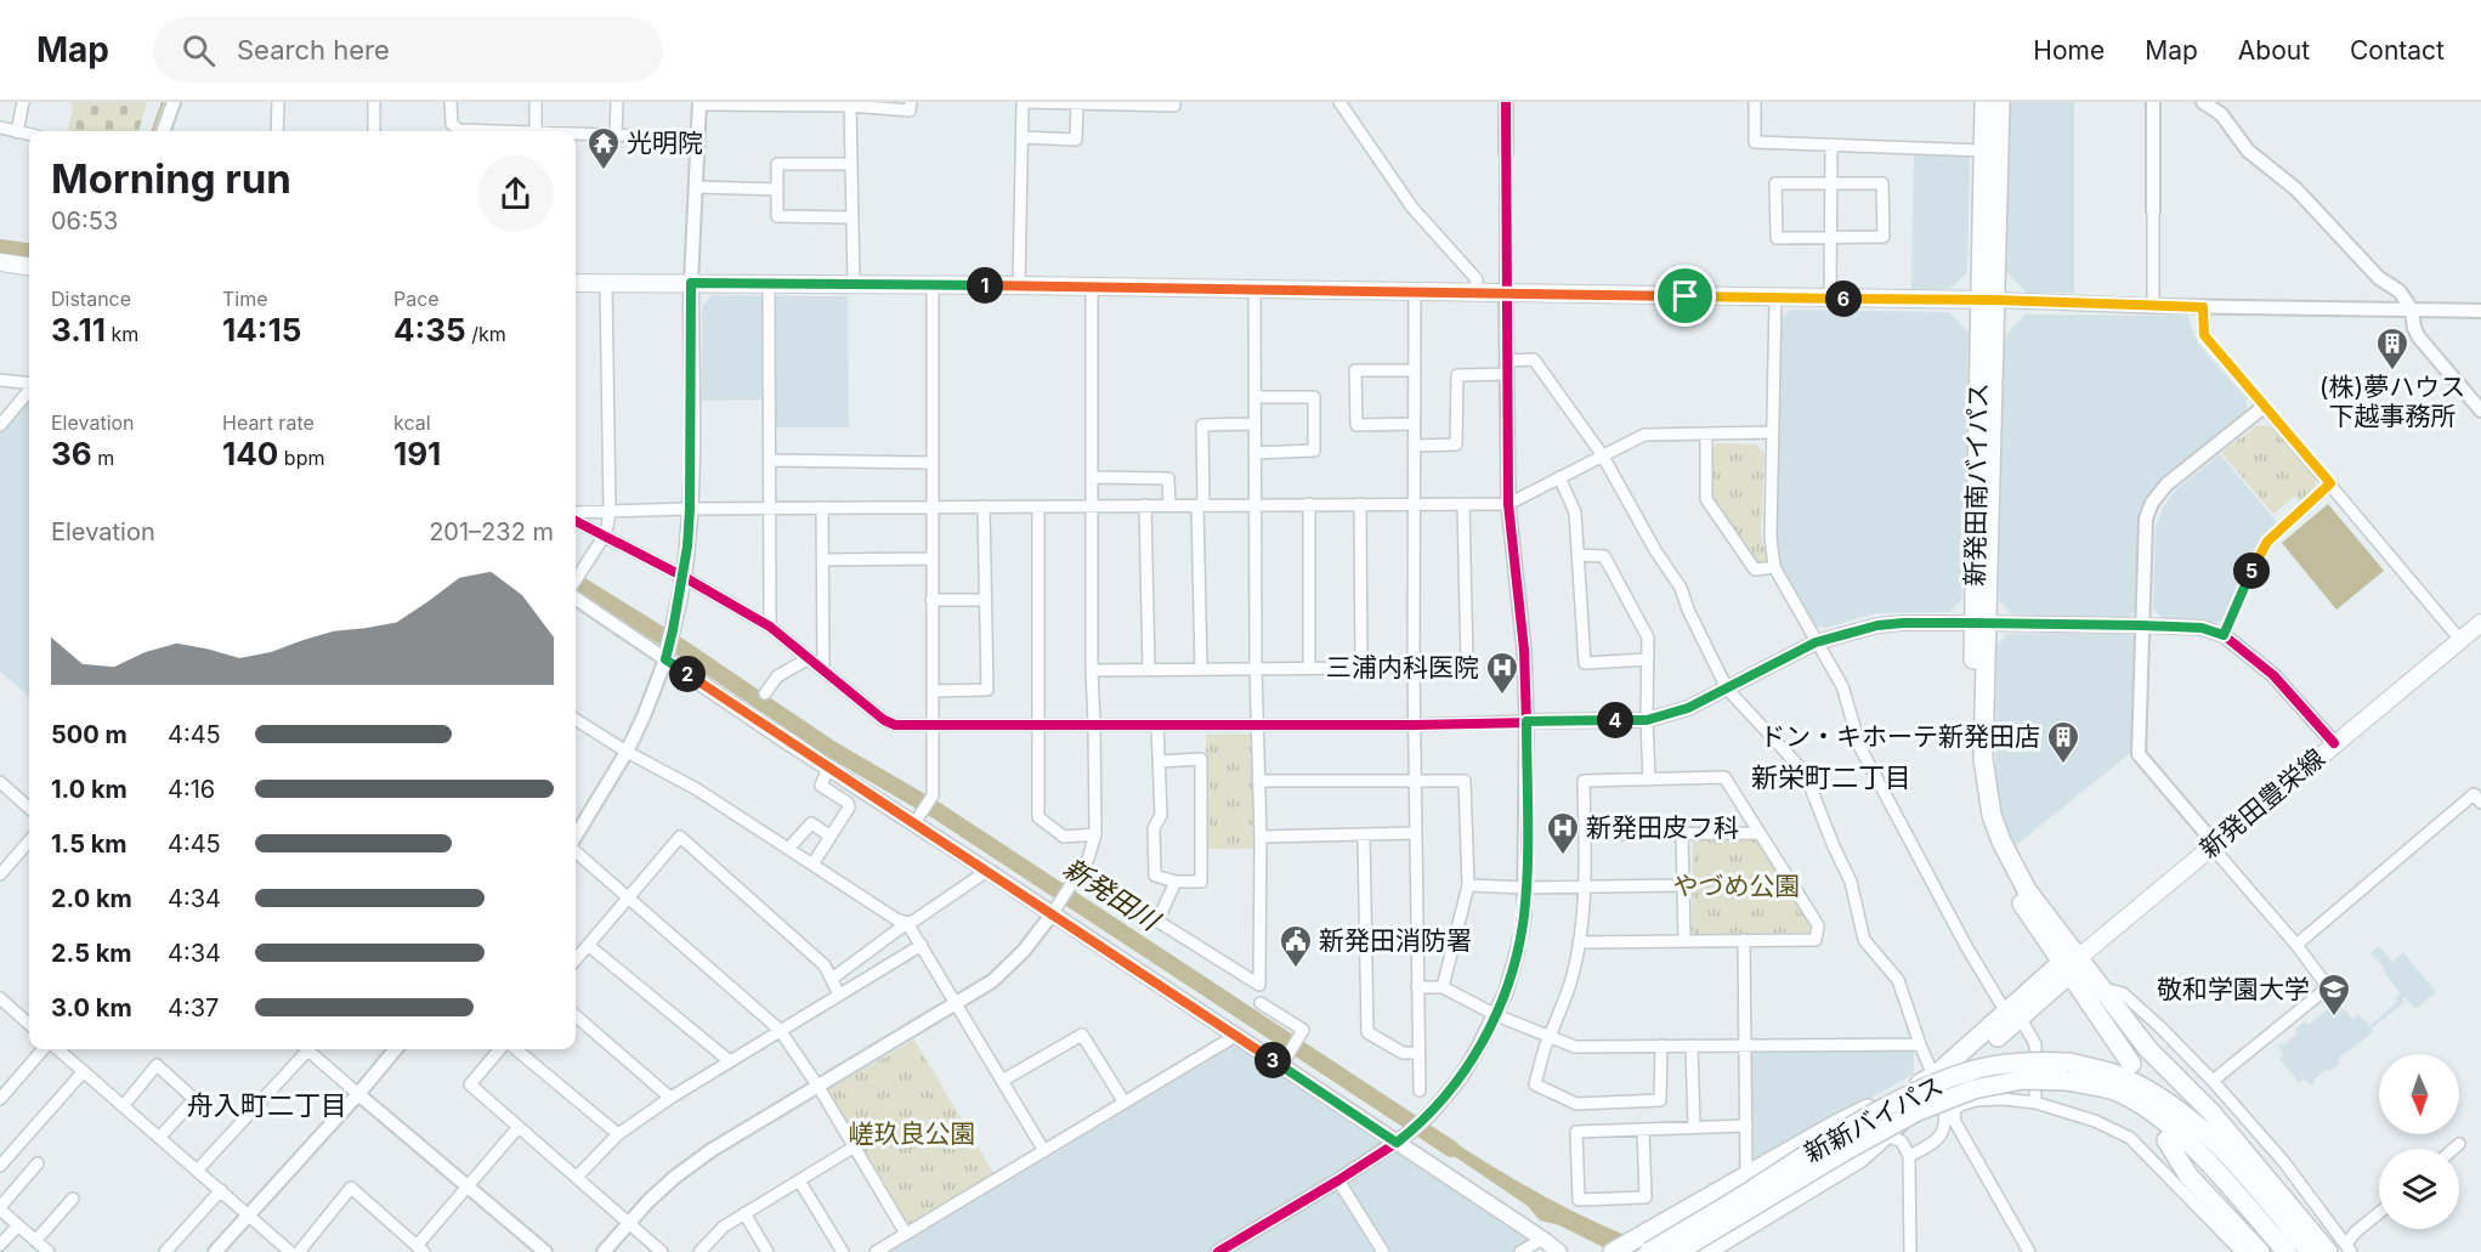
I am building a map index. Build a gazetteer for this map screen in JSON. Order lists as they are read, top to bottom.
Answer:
{
  "streets": {
    "highway": ["新発田南バイパス", "新新バイパス"],
    "main road": ["新発田豊栄線"]
  },
  "crossings": [
    ["新発田南バイパス", "新発田豊栄線"]
  ],
  "districts": ["新栄町二丁目", "舟入町二丁目"],
  "water": ["新発田川"],
  "parks": ["やづめ公園", "嵯玖良公園"],
  "places": {
    "temple": ["光明院"],
    "building": ["(株)夢ハウス 下越事務所", "ドン・キホーテ新発田店"],
    "hospital": ["三浦内科医院", "新発田皮フ科"],
    "public building": ["新発田消防署"],
    "school or university": ["敬和学園大学"]
  },
  "north": "bottom",
  "page": {
    "header": "Map",
    "search": "Search here",
    "nav": [
      "Home",
      "Map",
      "About",
      "Contact"
    ],
    "heading": ["Morning run", "06:53"],
    "stats": [
      ["Distance", "3.11 km"],
      ["Time", "14:15"],
      ["Pace", "4:35 /km"],
      ["Elevation", "36 m"],
      ["Heart rate", "140 bpm"],
      ["kcal", "191"]
    ],
    "pins": [
      "1",
      "6",
      "5",
      "2",
      "4",
      "3"
    ],
    "chart": ["Elevation", "201–232 m"],
    "list": [
      {
        "name": "500 m",
        "note": "4:45"
      },
      {
        "name": "1.0 km",
        "note": "4:16"
      },
      {
        "name": "1.5 km",
        "note": "4:45"
      },
      {
        "name": "2.0 km",
        "note": "4:34"
      },
      {
        "name": "2.5 km",
        "note": "4:34"
      },
      {
        "name": "3.0 km",
        "note": "4:37"
      }
    ]
  }
}
